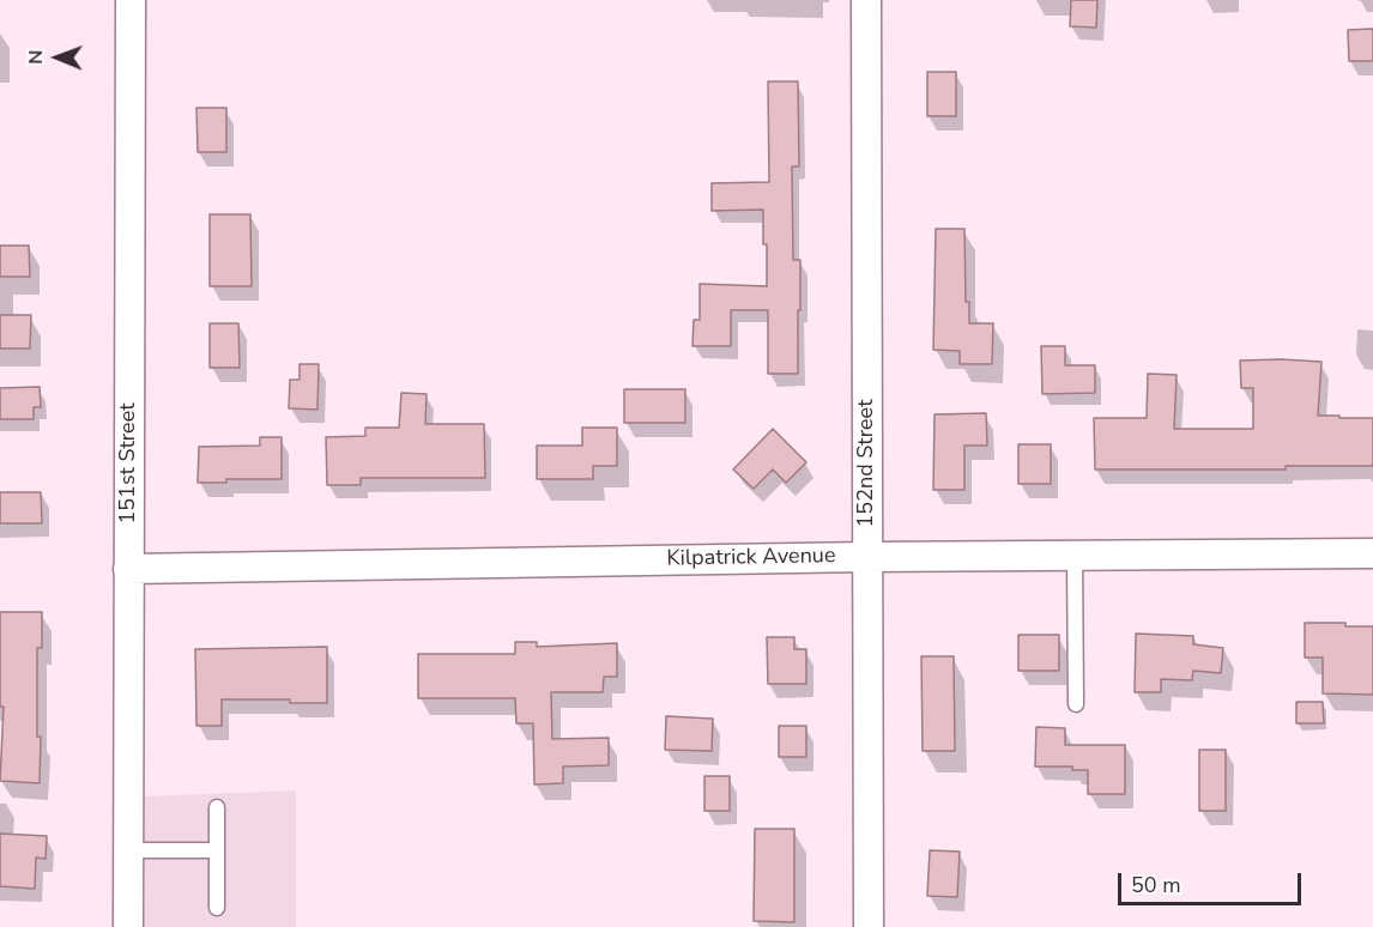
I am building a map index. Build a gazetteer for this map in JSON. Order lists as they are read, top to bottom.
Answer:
{
  "streets": {
    "street": ["151st Street", "152nd Street", "Kilpatrick Avenue"]
  },
  "crossings": [
    ["151st Street", "Kilpatrick Avenue"],
    ["152nd Street", "Kilpatrick Avenue"]
  ],
  "scale_bar": "50 m",
  "north": "left"
}
